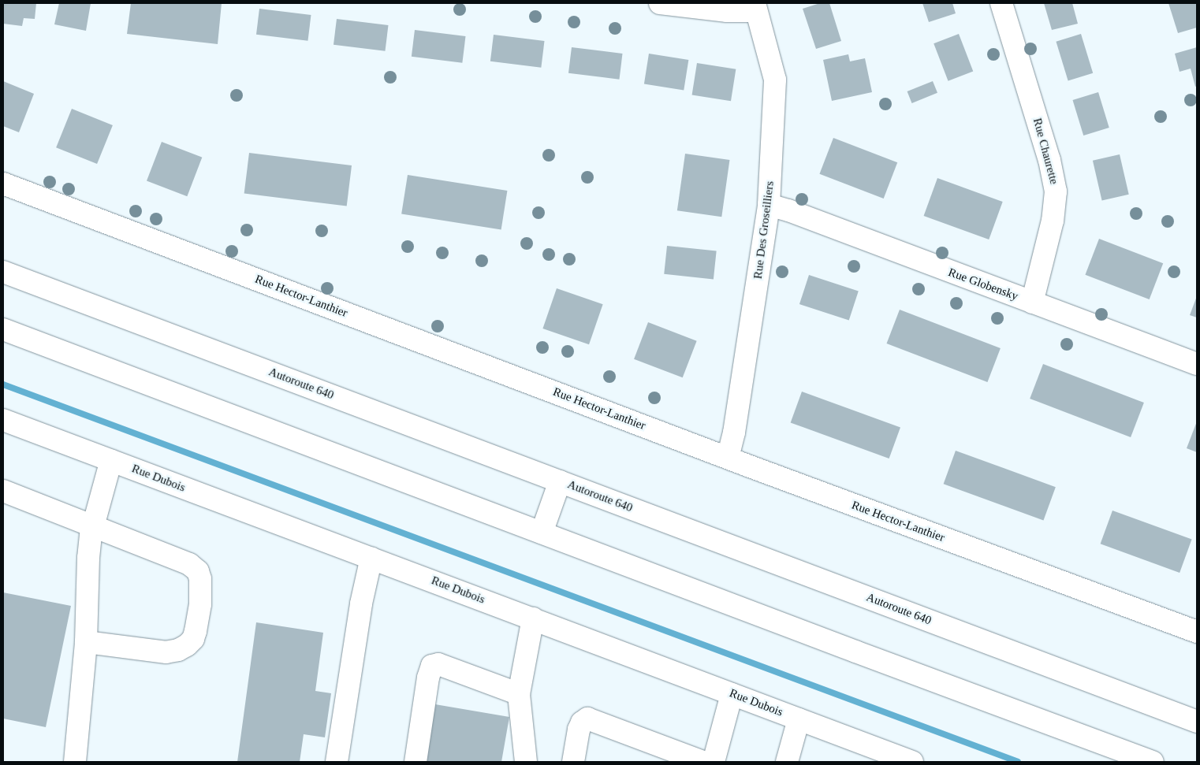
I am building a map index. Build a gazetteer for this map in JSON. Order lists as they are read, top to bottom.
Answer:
{
  "streets": {
    "main road": [
      "Rue Chaurette",
      "Rue Des Groseilliers",
      "Rue Globensky",
      "Rue Hector-Lanthier",
      "Autoroute 640",
      "Rue Dubois"
    ]
  },
  "crossings": [
    ["Rue Chaurette", "Rue Globensky"],
    ["Rue Des Groseilliers", "Rue Globensky"],
    ["Rue Des Groseilliers", "Rue Hector-Lanthier"]
  ]
}
